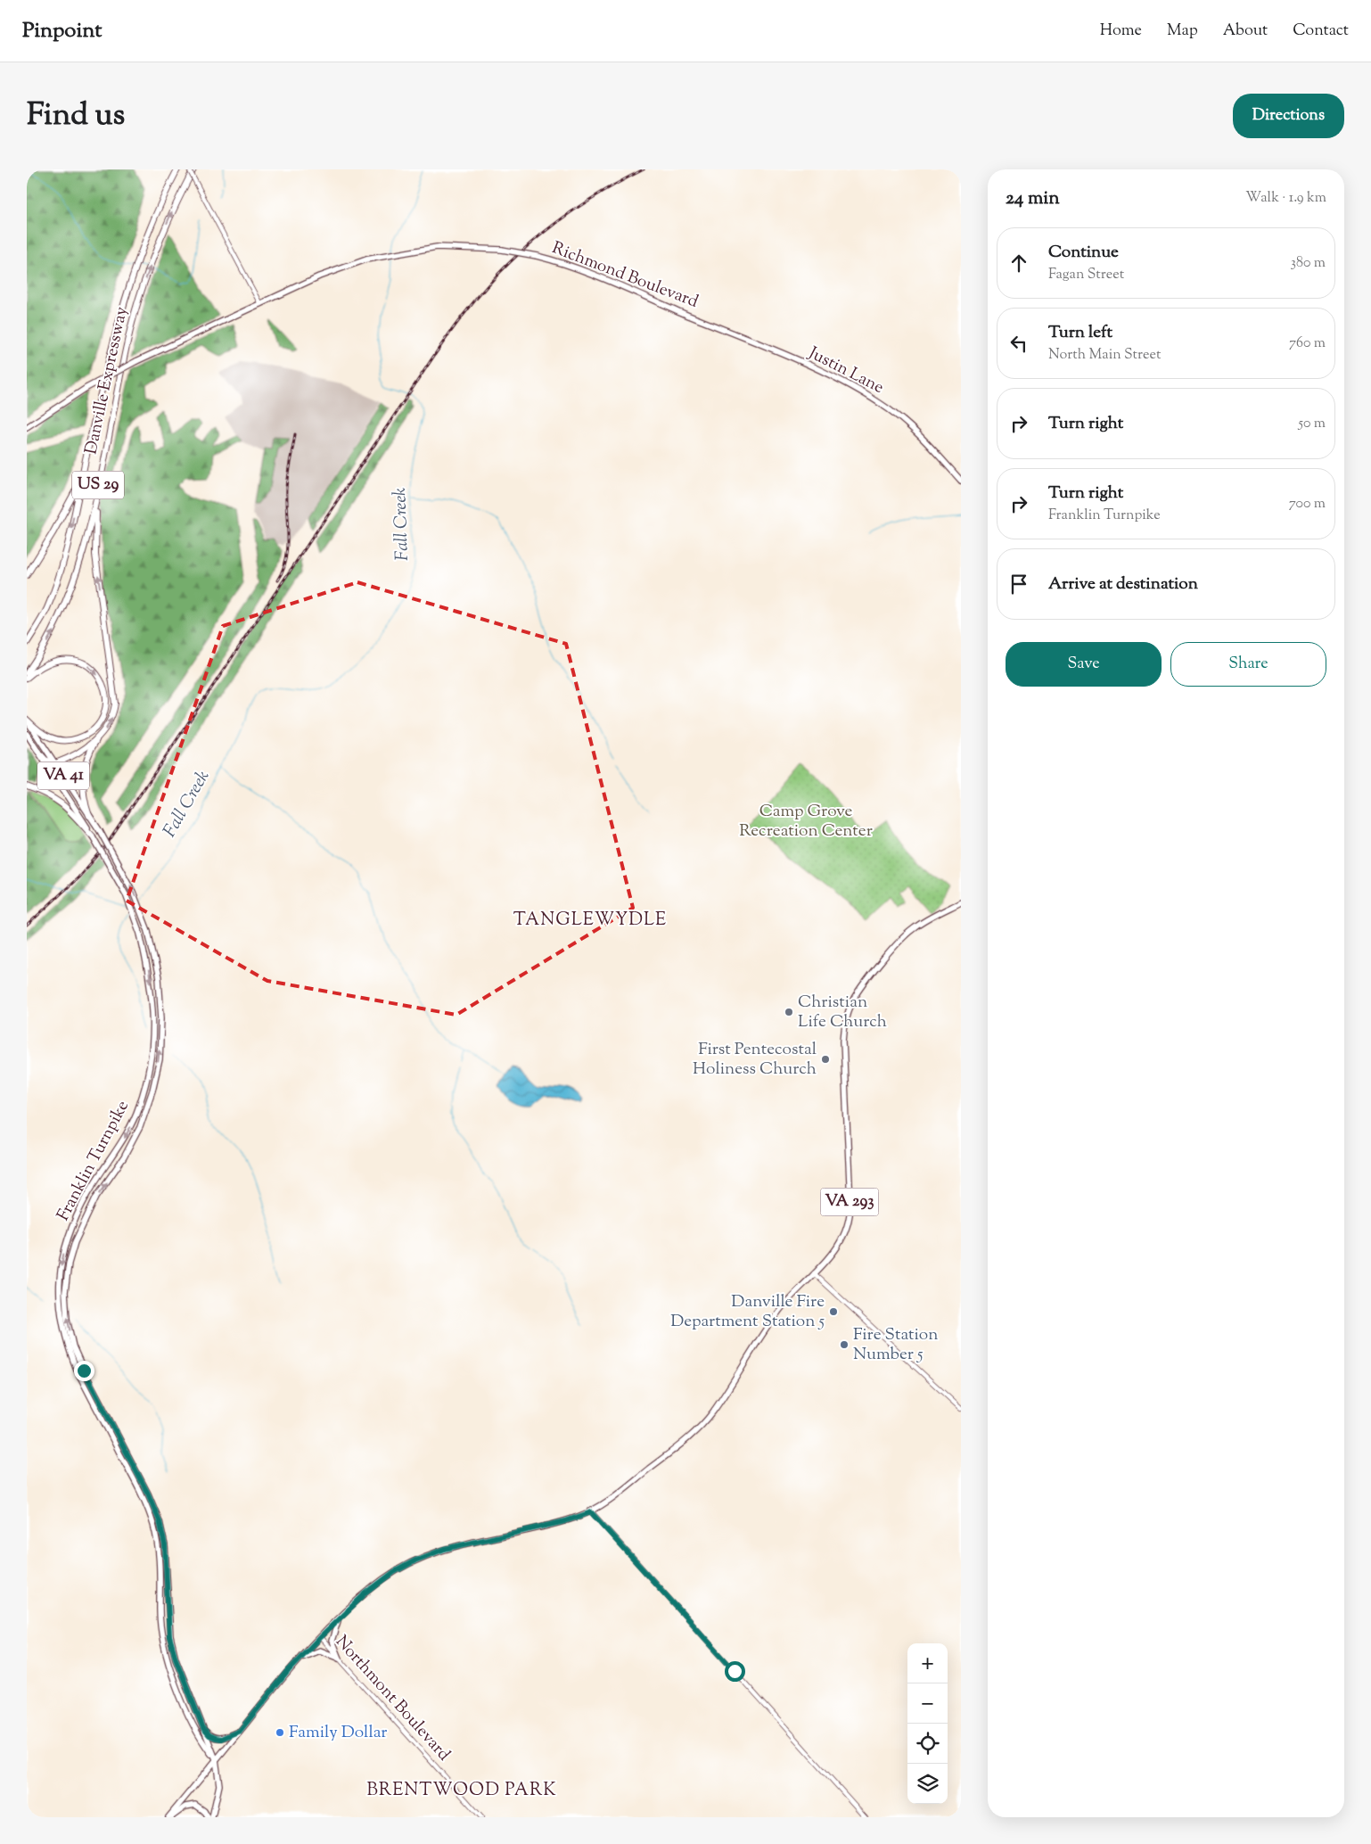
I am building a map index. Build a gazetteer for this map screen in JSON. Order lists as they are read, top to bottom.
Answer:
{
  "streets": {
    "highway": ["Danville Expressway", "US 29"],
    "main road": [
      "Richmond Boulevard",
      "Justin Lane",
      "VA 41",
      "Franklin Turnpike",
      "VA 293"
    ],
    "street": ["Northmont Boulevard"]
  },
  "crossings": [
    ["Richmond Boulevard", "Justin Lane"],
    ["Franklin Turnpike", "VA 293"],
    ["VA 293", "Northmont Boulevard"]
  ],
  "districts": ["TANGLEWYDLE", "BRENTWOOD PARK"],
  "water": ["Fall Creek"],
  "parks": ["Camp Grove Recreation Center"],
  "places": [
    "Christian Life Church",
    "First Pentecostal Holiness Church",
    "Danville Fire Department Station 5",
    "Fire Station Number 5",
    "Family Dollar"
  ],
  "page": {
    "header": "Pinpoint",
    "nav": [
      "Home",
      "Map",
      "About",
      "Contact"
    ],
    "title": "Find us",
    "buttons": [
      "Directions",
      ["Save", "Share"]
    ],
    "heading": ["24 min", "Walk · 1.9 km"],
    "list": [
      ["Continue", "Fagan Street", "380 m"],
      ["Turn left", "North Main Street", "760 m"],
      ["Turn right", "50 m"],
      ["Turn right", "Franklin Turnpike", "700 m"],
      "Arrive at destination"
    ],
    "map_buttons": ["+", "−"]
  }
}
